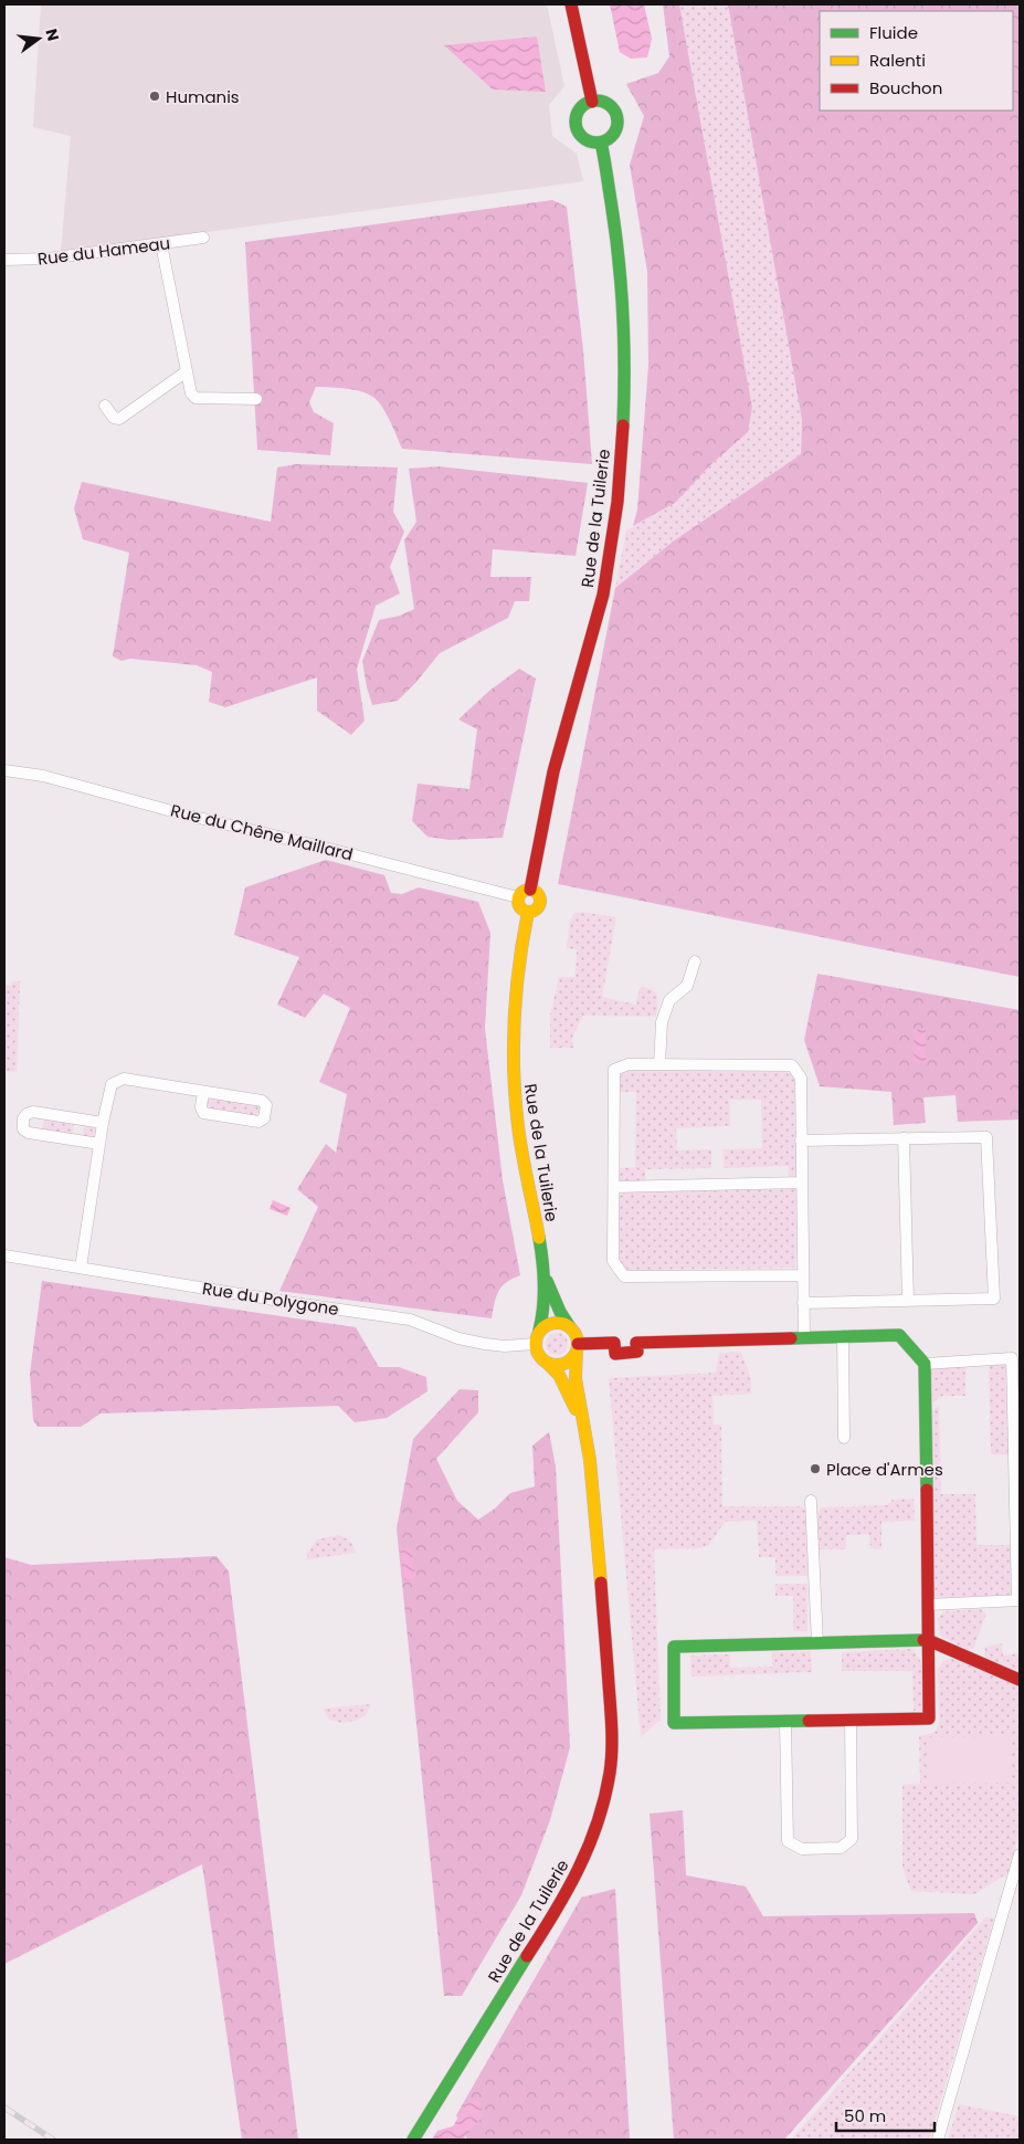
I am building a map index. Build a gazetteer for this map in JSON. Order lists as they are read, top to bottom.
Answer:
{
  "streets": {
    "street": [
      "Rue du Hameau",
      "Rue de la Tuilerie",
      "Rue du Chêne Maillard",
      "Rue du Polygone"
    ]
  },
  "crossings": [
    ["Rue de la Tuilerie", "Rue du Chêne Maillard"],
    ["Rue de la Tuilerie", "Rue du Polygone"]
  ],
  "places": ["Humanis", "Place d'Armes"],
  "legend": ["Fluide", "Ralenti", "Bouchon"],
  "scale_bar": "50 m",
  "north": "right"
}
